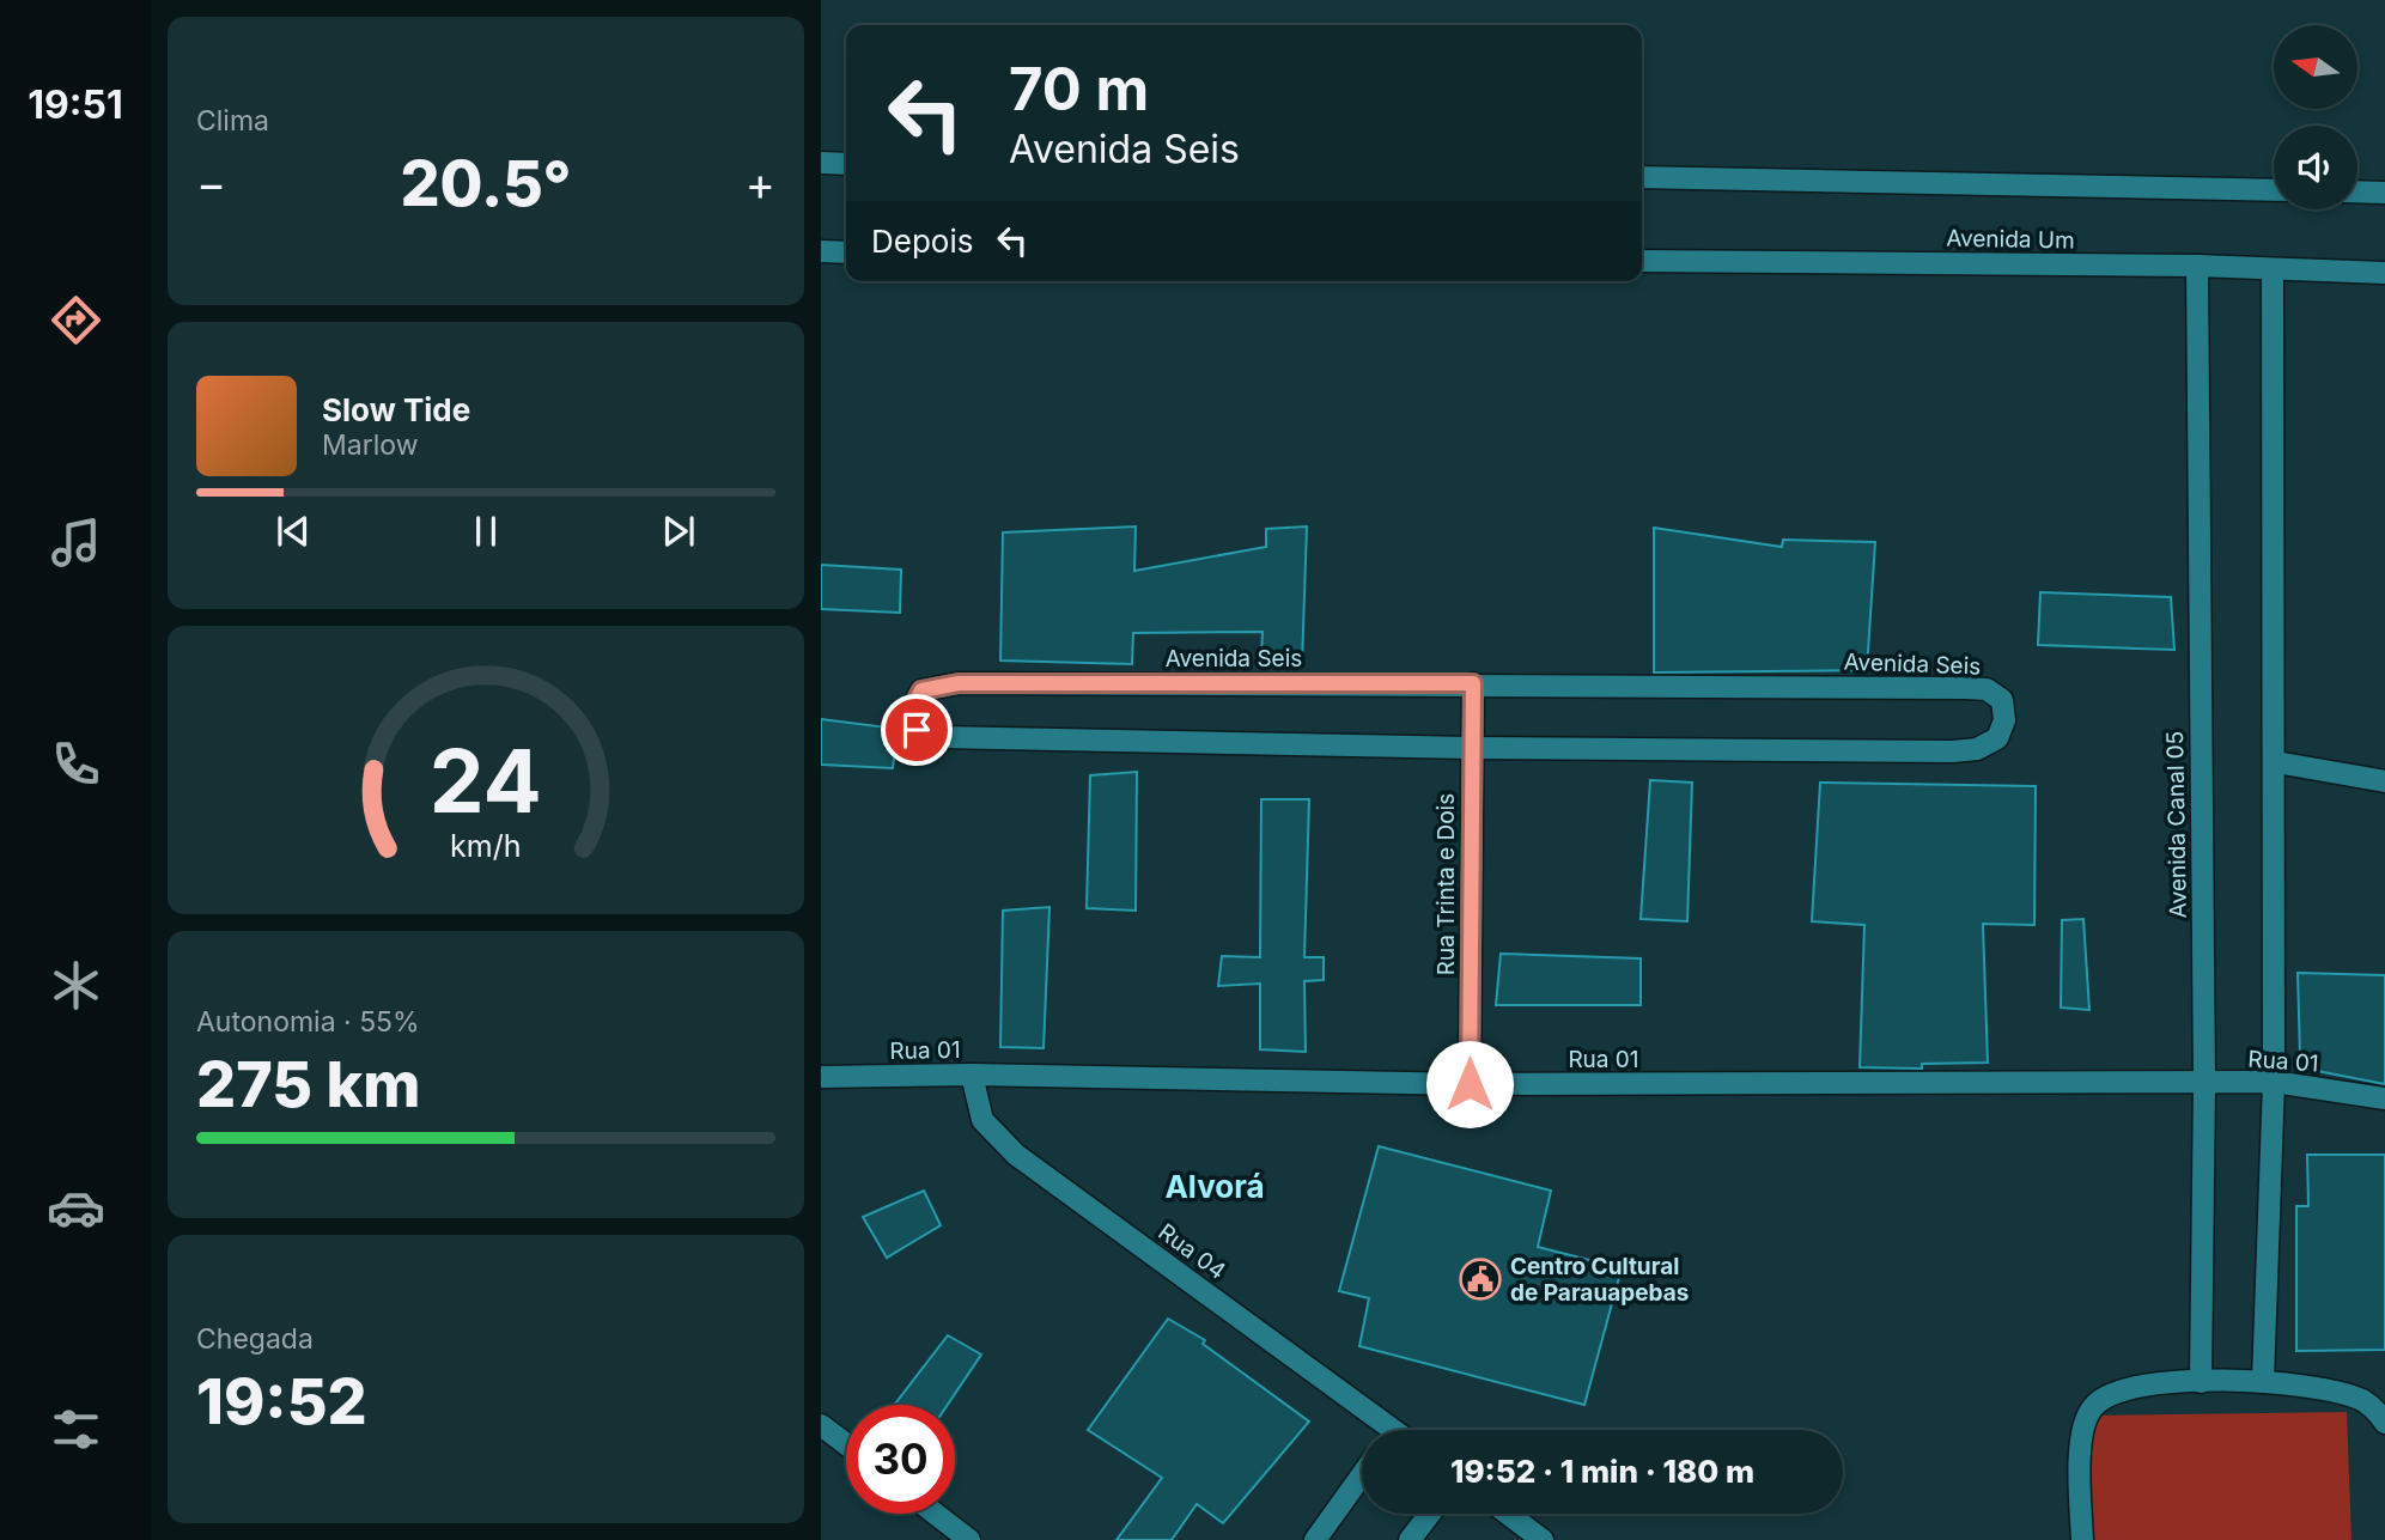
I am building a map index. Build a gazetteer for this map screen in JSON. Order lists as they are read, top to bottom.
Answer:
{
  "streets": {
    "street": [
      "Avenida Um",
      "Avenida Seis",
      "Avenida Canal 05",
      "Rua Trinta e Dois",
      "Rua 01",
      "Rua 04"
    ]
  },
  "crossings": [
    ["Avenida Um", "Avenida Canal 05"],
    ["Avenida Seis", "Rua Trinta e Dois"],
    ["Avenida Canal 05", "Rua 01"],
    ["Rua Trinta e Dois", "Rua 01"],
    ["Rua 01", "Rua 04"]
  ],
  "districts": ["Alvorá"],
  "places": {
    "public building": ["Centro Cultural de Parauapebas"]
  },
  "north": "left",
  "page": {
    "tabs": "19:51",
    "tile": [
      "Clima",
      ["Autonomia · 55%", "275 km"],
      ["Chegada", "19:52"]
    ],
    "turn": ["70 m", "Avenida Seis"],
    "heat": ["−", "20.5°", "+"],
    "then": "Depois",
    "song": ["Slow Tide", "Marlow"],
    "limit": "30",
    "trip": "19:52 · 1 min · 180 m",
    "gauge": ["24", "km/h"]
  }
}
